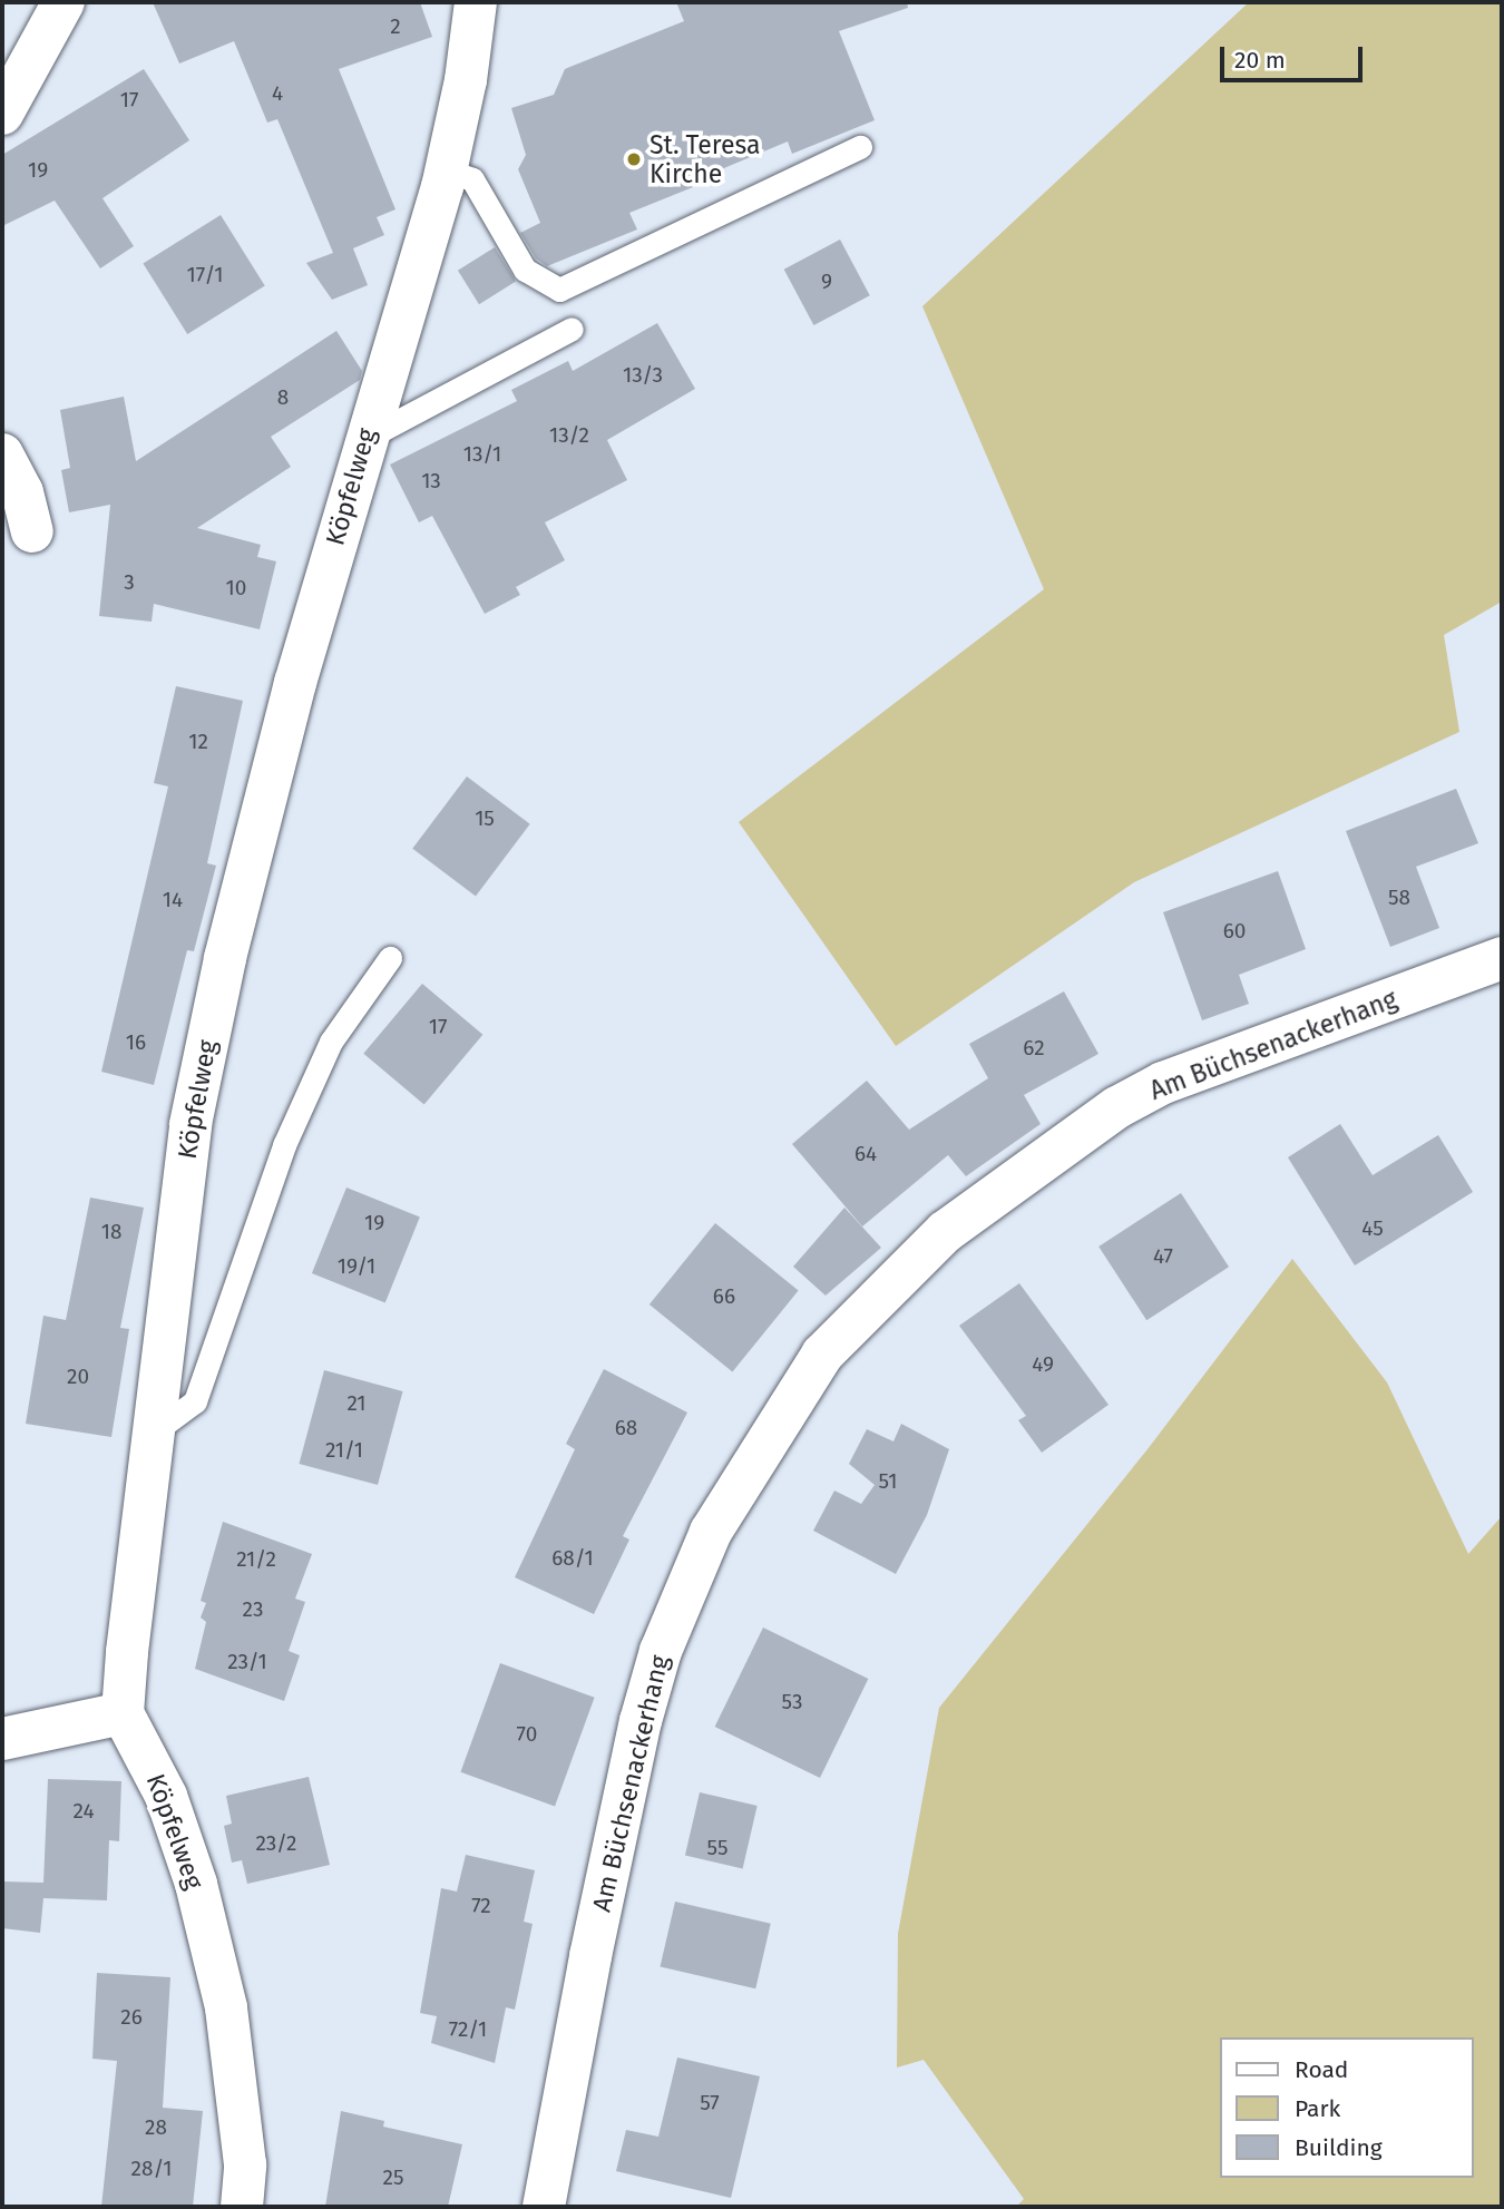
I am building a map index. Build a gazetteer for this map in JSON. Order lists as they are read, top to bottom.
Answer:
{
  "streets": {
    "street": ["Köpfelweg", "Am Büchsenackerhang"]
  },
  "places": ["St. Teresa Kirche"],
  "house_numbers": [
    "2",
    "4",
    "17",
    "19",
    "17/1",
    "9",
    "13/3",
    "8",
    "13/2",
    "13/1",
    "13",
    "3",
    "10",
    "12",
    "15",
    "58",
    "14",
    "60",
    "17",
    "16",
    "62",
    "64",
    "19",
    "45",
    "18",
    "47",
    "19/1",
    "66",
    "49",
    "20",
    "21",
    "68",
    "21/1",
    "51",
    "68/1",
    "21/2",
    "23",
    "23/1",
    "53",
    "70",
    "24",
    "23/2",
    "55",
    "72",
    "26",
    "72/1",
    "57",
    "28",
    "28/1",
    "25"
  ],
  "legend": ["Road", "Park", "Building"],
  "scale_bar": "20 m"
}
